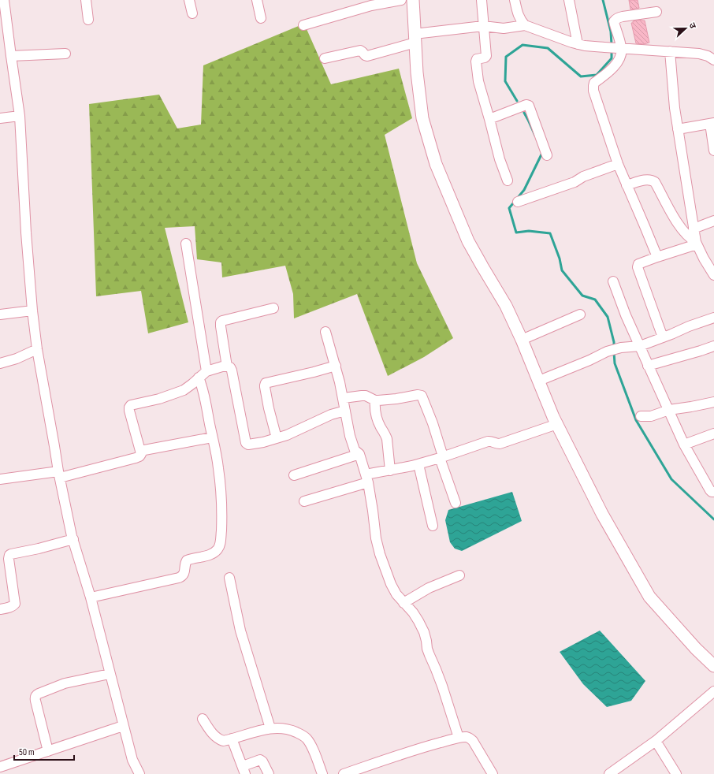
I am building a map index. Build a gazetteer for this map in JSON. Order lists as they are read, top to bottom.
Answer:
{
  "scale_bar": "50 m",
  "north": "right"
}
